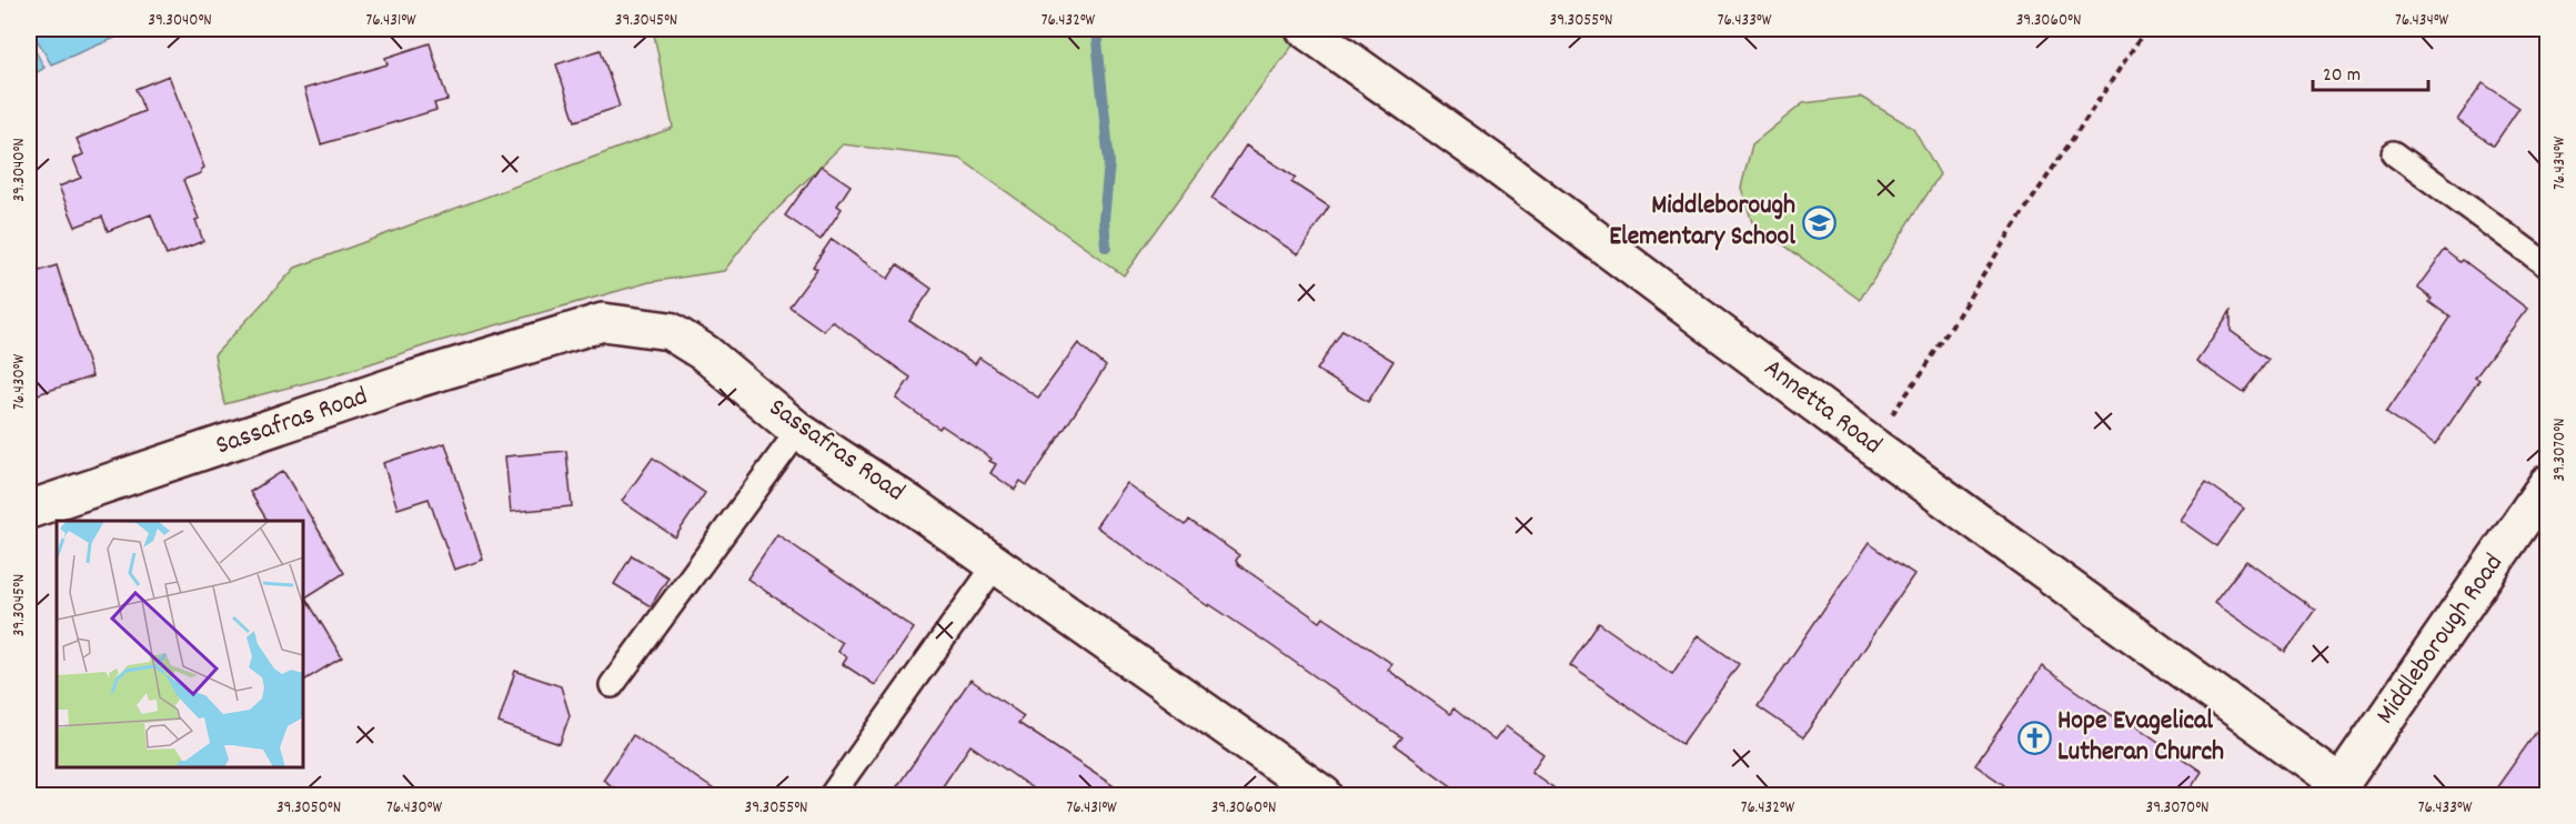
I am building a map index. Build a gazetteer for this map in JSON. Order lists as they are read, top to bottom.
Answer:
{
  "streets": {
    "street": ["Annetta Road", "Sassafras Road", "Middleborough Road"]
  },
  "crossings": [
    ["Annetta Road", "Middleborough Road"]
  ],
  "places": {
    "school or university": ["Middleborough Elementary School"],
    "church": ["Hope Evagelical Lutheran Church"]
  },
  "scale_bar": "20 m",
  "coordinates": [
    "39.3040°N",
    "76.431°W",
    "39.3045°N",
    "76.432°W",
    "39.3055°N",
    "76.433°W",
    "39.3060°N",
    "76.434°W",
    "76.430°W",
    "39.3070°N",
    "39.3050°N"
  ]
}
